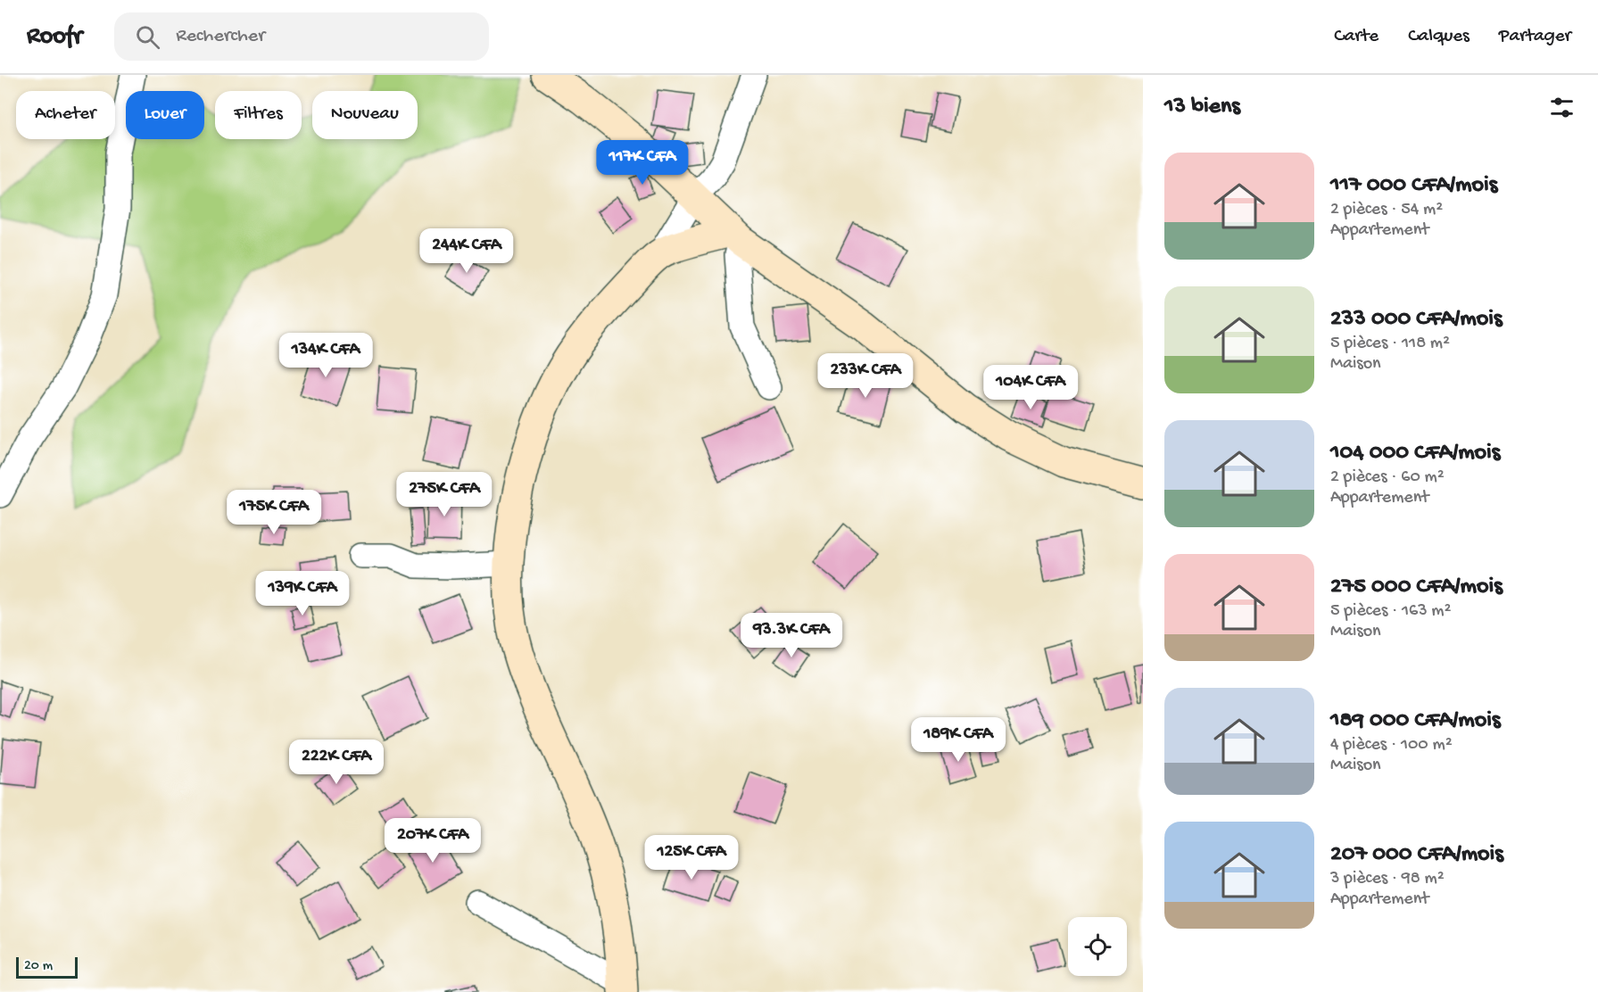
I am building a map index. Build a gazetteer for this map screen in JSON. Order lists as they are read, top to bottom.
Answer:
{
  "scale_bar": "20 m",
  "page": {
    "header": "Roofr",
    "search": "Rechercher",
    "nav": ["Carte", "Calques", "Partager"],
    "heading": "13 biens",
    "chip": [
      "Acheter",
      "Louer",
      "Filtres",
      "Nouveau"
    ],
    "list": [
      {
        "name": "117 000 CFA/mois",
        "note": "2 pièces · 54 m² · Appartement"
      },
      {
        "name": "233 000 CFA/mois",
        "note": "5 pièces · 118 m² · Maison"
      },
      {
        "name": "104 000 CFA/mois",
        "note": "2 pièces · 60 m² · Appartement"
      },
      {
        "name": "275 000 CFA/mois",
        "note": "5 pièces · 163 m² · Maison"
      },
      {
        "name": "189 000 CFA/mois",
        "note": "4 pièces · 100 m² · Maison"
      },
      {
        "name": "207 000 CFA/mois",
        "note": "3 pièces · 98 m² · Appartement"
      }
    ],
    "price": [
      "117K CFA",
      "244K CFA",
      "134K CFA",
      "233K CFA",
      "104K CFA",
      "275K CFA",
      "175K CFA",
      "139K CFA",
      "93.3K CFA",
      "189K CFA",
      "222K CFA",
      "207K CFA",
      "125K CFA"
    ],
    "scale": "20 m"
  }
}
